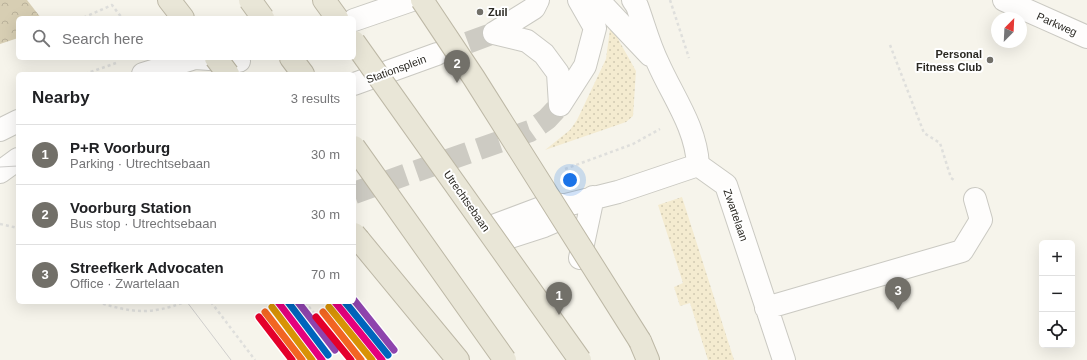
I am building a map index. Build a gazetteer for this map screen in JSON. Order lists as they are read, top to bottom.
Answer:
{
  "streets": {
    "highway": ["Utrechtsebaan"],
    "street": ["Parkweg", "Stationsplein", "Zwartelaan"]
  },
  "places": ["Zuil", "Personal Fitness Club"],
  "north": "top right",
  "page": {
    "search": "Search here",
    "pins": ["2", "3", "1"],
    "heading": ["Nearby", "3 results"],
    "list": [
      {
        "mark": "1",
        "name": "P+R Voorburg",
        "note": "Parking · Utrechtsebaan",
        "value": "30 m"
      },
      {
        "mark": "2",
        "name": "Voorburg Station",
        "note": "Bus stop · Utrechtsebaan",
        "value": "30 m"
      },
      {
        "mark": "3",
        "name": "Streefkerk Advocaten",
        "note": "Office · Zwartelaan",
        "value": "70 m"
      }
    ],
    "map_buttons": ["+", "−"]
  }
}
